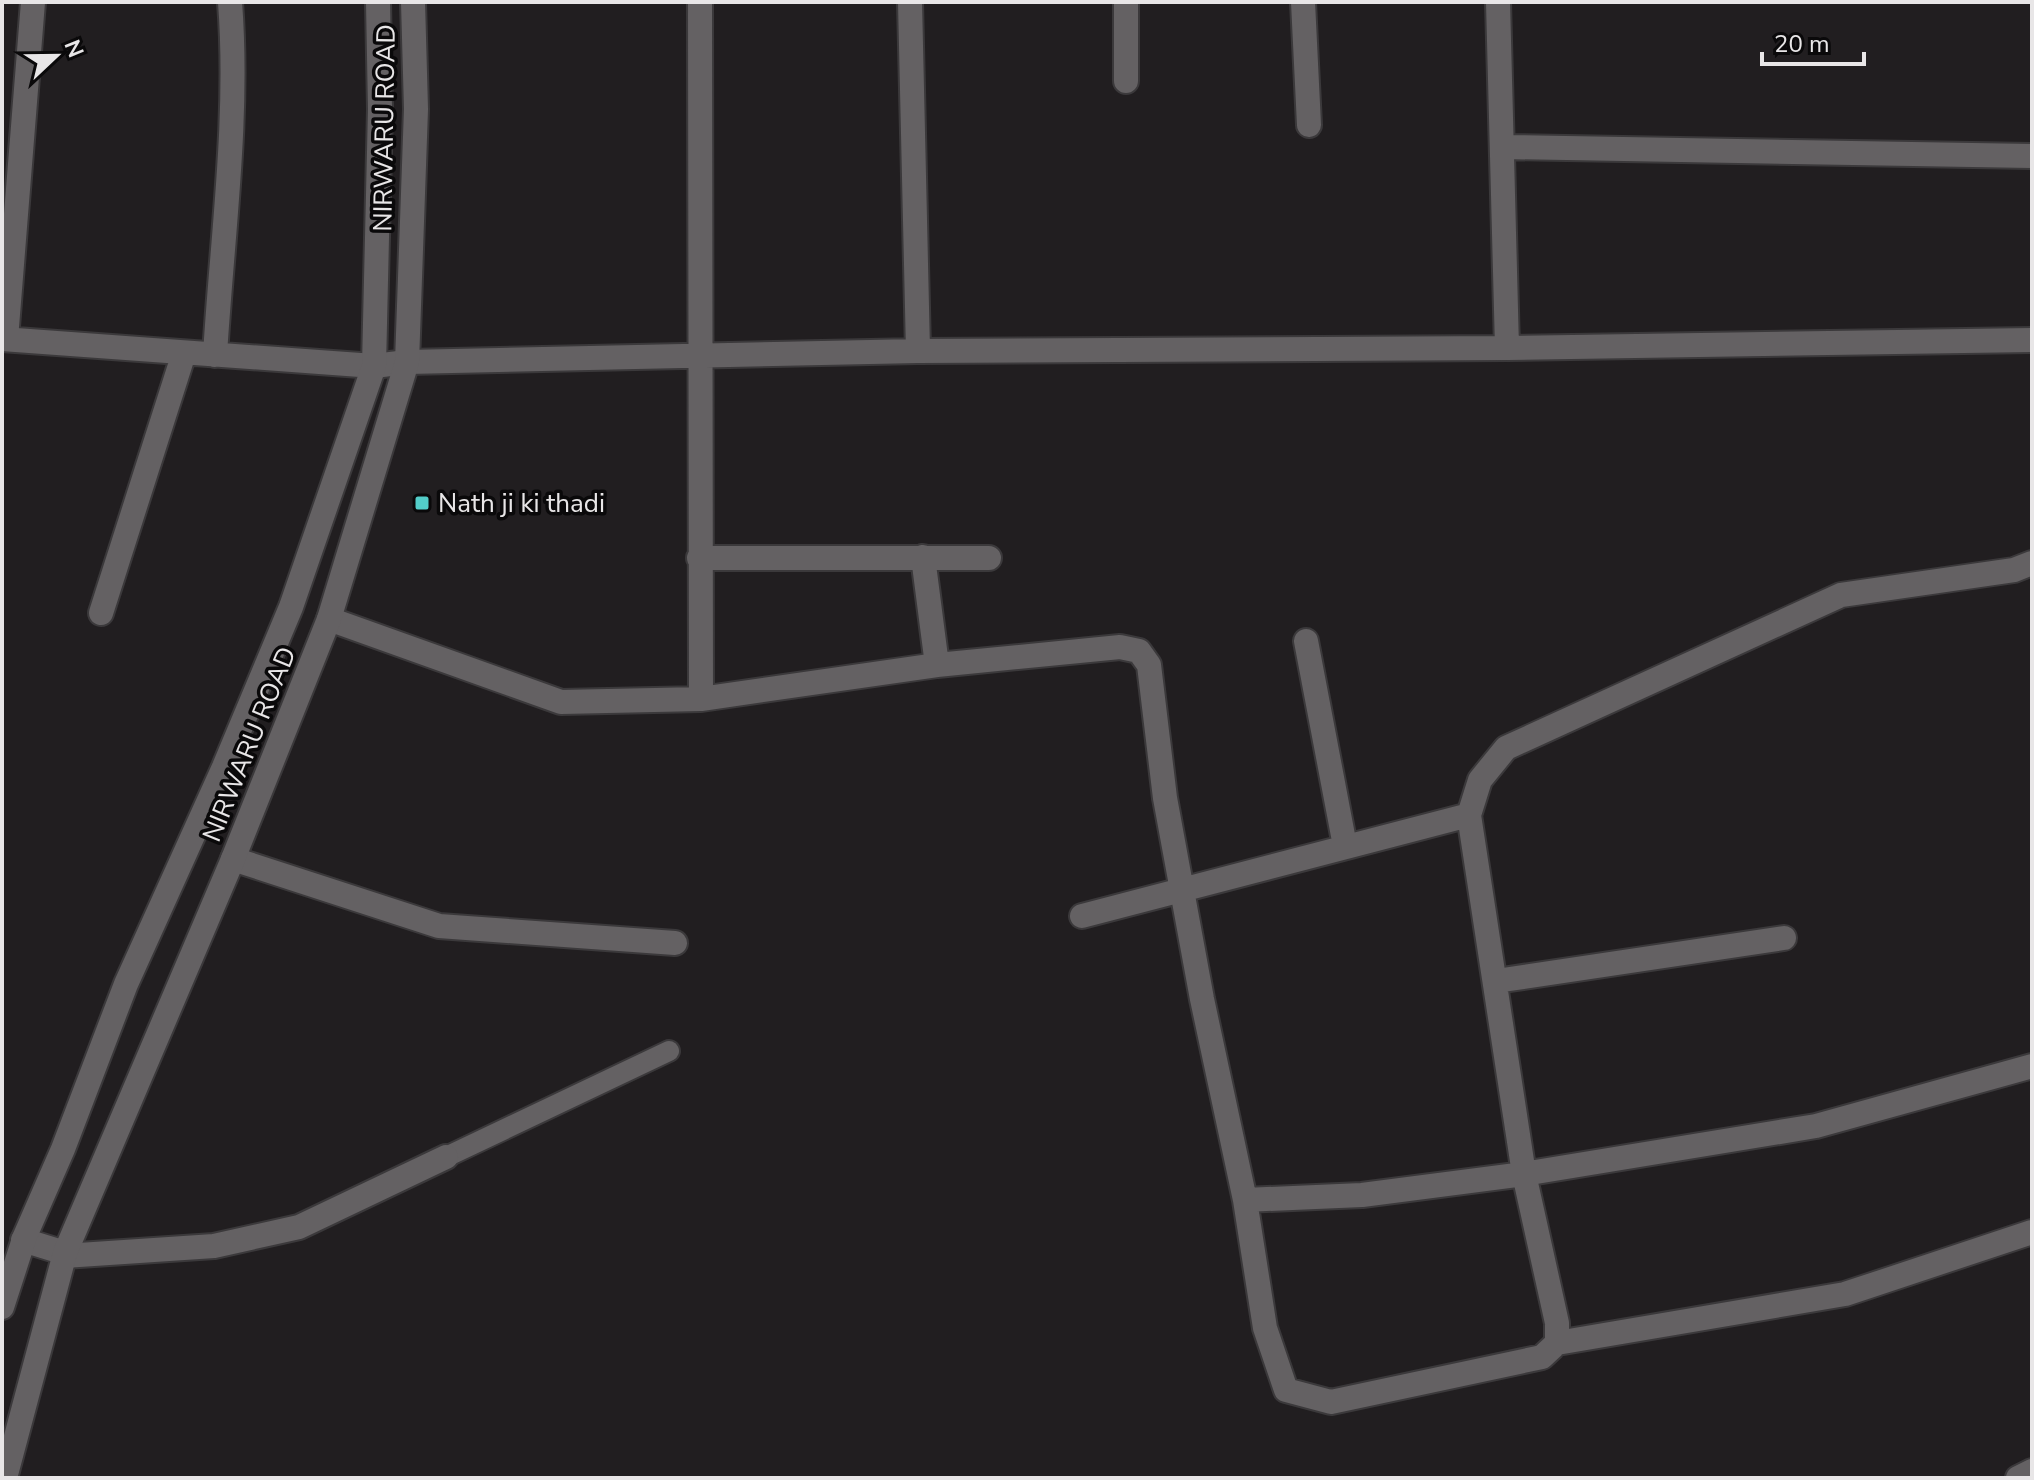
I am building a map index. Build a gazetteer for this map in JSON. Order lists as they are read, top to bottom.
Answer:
{
  "streets": {
    "street": ["NIRWARU ROAD"]
  },
  "places": {
    "transit": ["Nath ji ki thadi"]
  },
  "scale_bar": "20 m",
  "north": "right"
}
